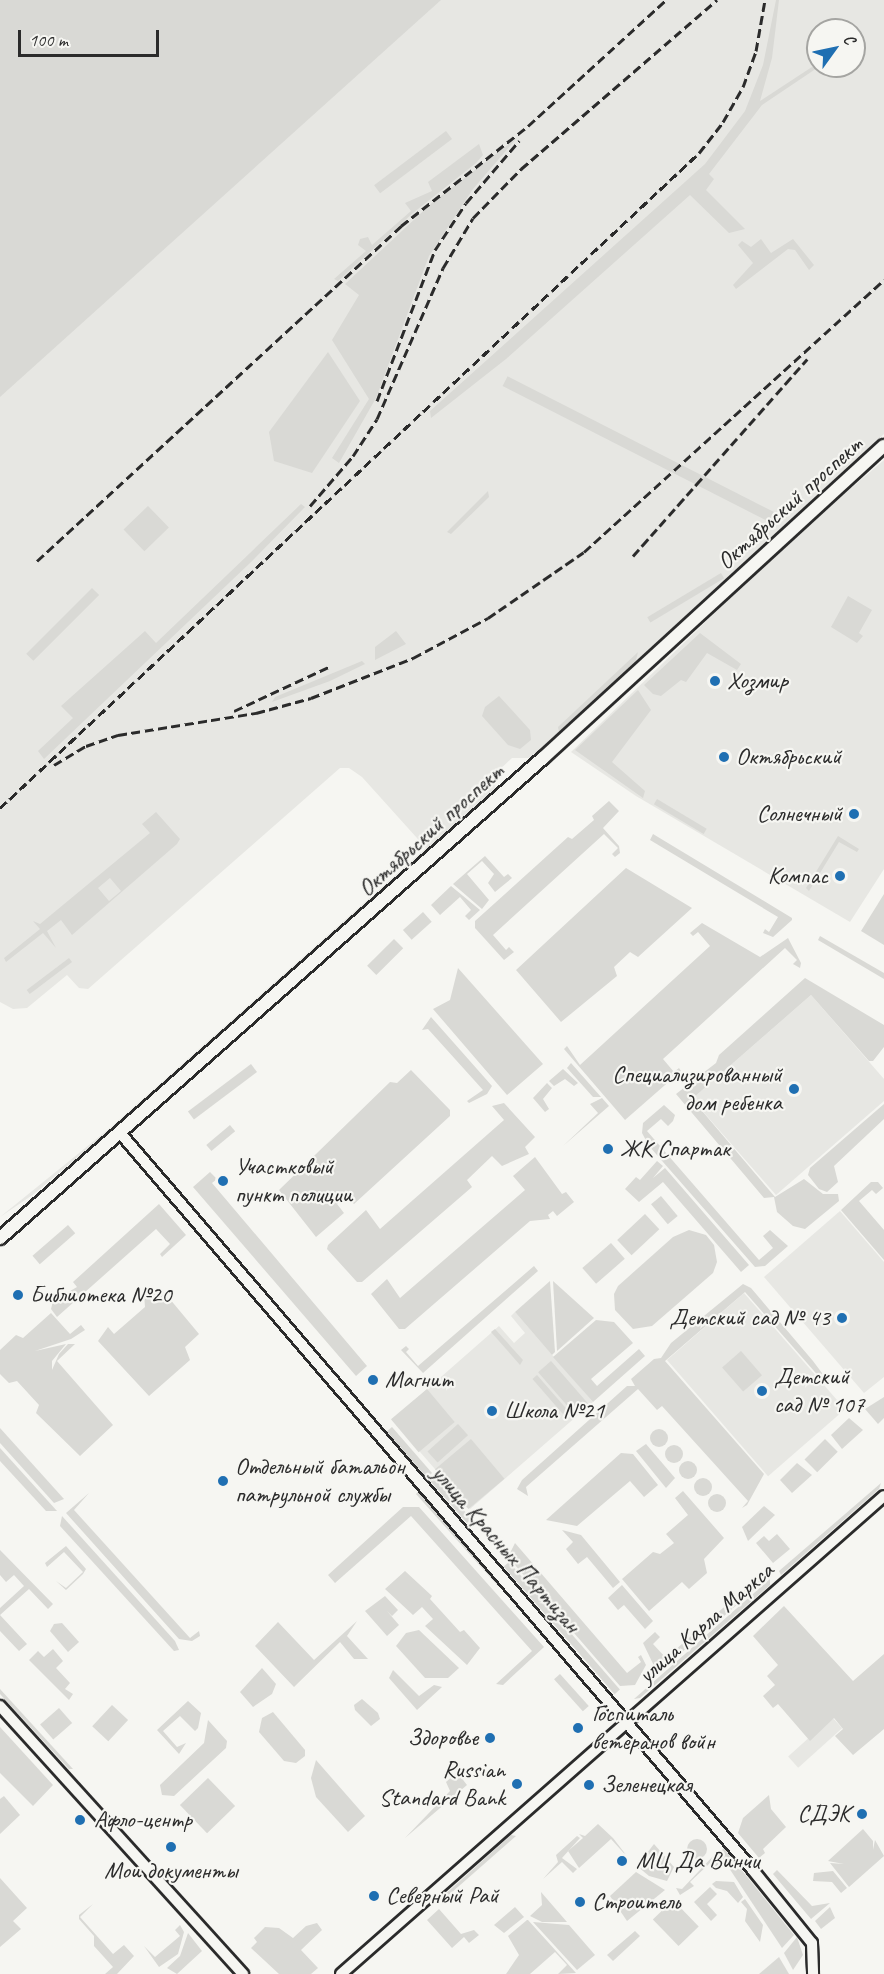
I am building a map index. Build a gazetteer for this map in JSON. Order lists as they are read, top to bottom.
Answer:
{
  "streets": {
    "main road": ["Октябрьский проспект"],
    "street": ["улица Красных Партизан", "улица Карла Маркса"]
  },
  "crossings": [
    ["Октябрьский проспект", "улица Красных Партизан"],
    ["улица Красных Партизан", "улица Карла Маркса"]
  ],
  "places": [
    "Хозмир",
    "Октябрьский",
    "Солнечный",
    "Компас",
    "Специализированный дом ребенка",
    "ЖК Спартак",
    "Участковый пункт полиции",
    "Библиотека №20",
    "Детский сад № 43",
    "Магнит",
    "Детский сад № 107",
    "Школа №21",
    "Отдельный батальон патрульной службы",
    "Госпиталь ветеранов войн",
    "Здоровье",
    "Russian Standard Bank",
    "Зеленецкая",
    "СДЭК",
    "Афло-центр",
    "Мои документы",
    "МЦ Да Винчи",
    "Северный Рай",
    "Строитель"
  ],
  "scale_bar": "100 m",
  "north": "top right"
}
